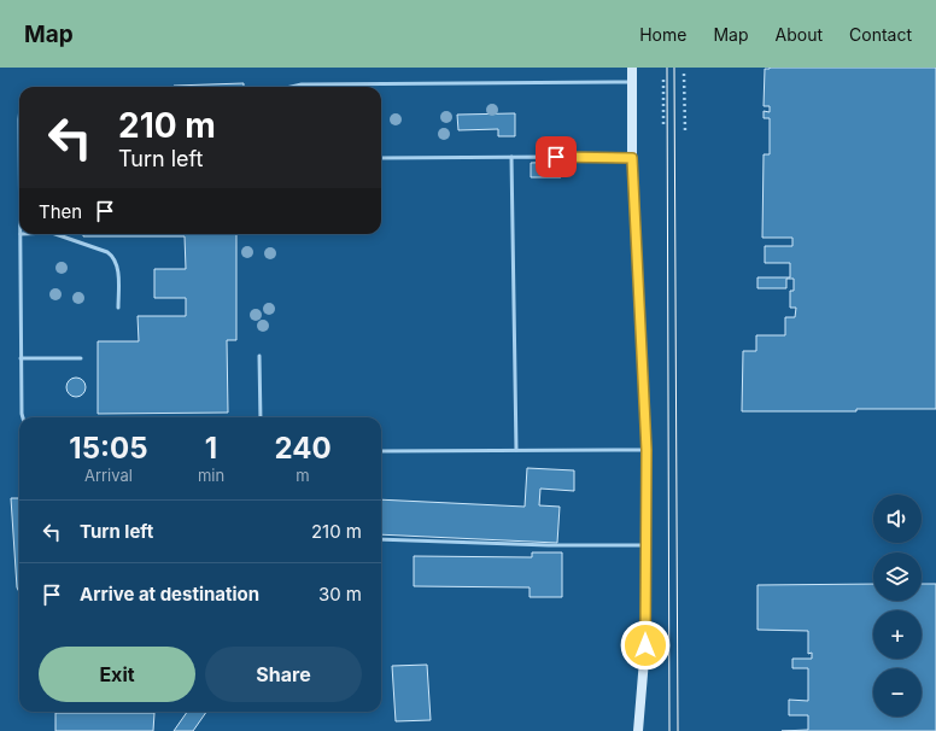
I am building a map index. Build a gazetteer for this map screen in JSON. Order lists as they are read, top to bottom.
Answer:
{
  "page": {
    "header": "Map",
    "nav": [
      "Home",
      "Map",
      "About",
      "Contact"
    ],
    "turn": ["210 m", "Turn left"],
    "then": "Then",
    "eta": [
      "15:05",
      "Arrival",
      "1",
      "min",
      "240",
      "m"
    ],
    "map_buttons": ["+", "−"],
    "list": [
      {
        "name": "Turn left",
        "value": "210 m"
      },
      {
        "name": "Arrive at destination",
        "value": "30 m"
      }
    ],
    "buttons": ["Exit", "Share"]
  }
}
